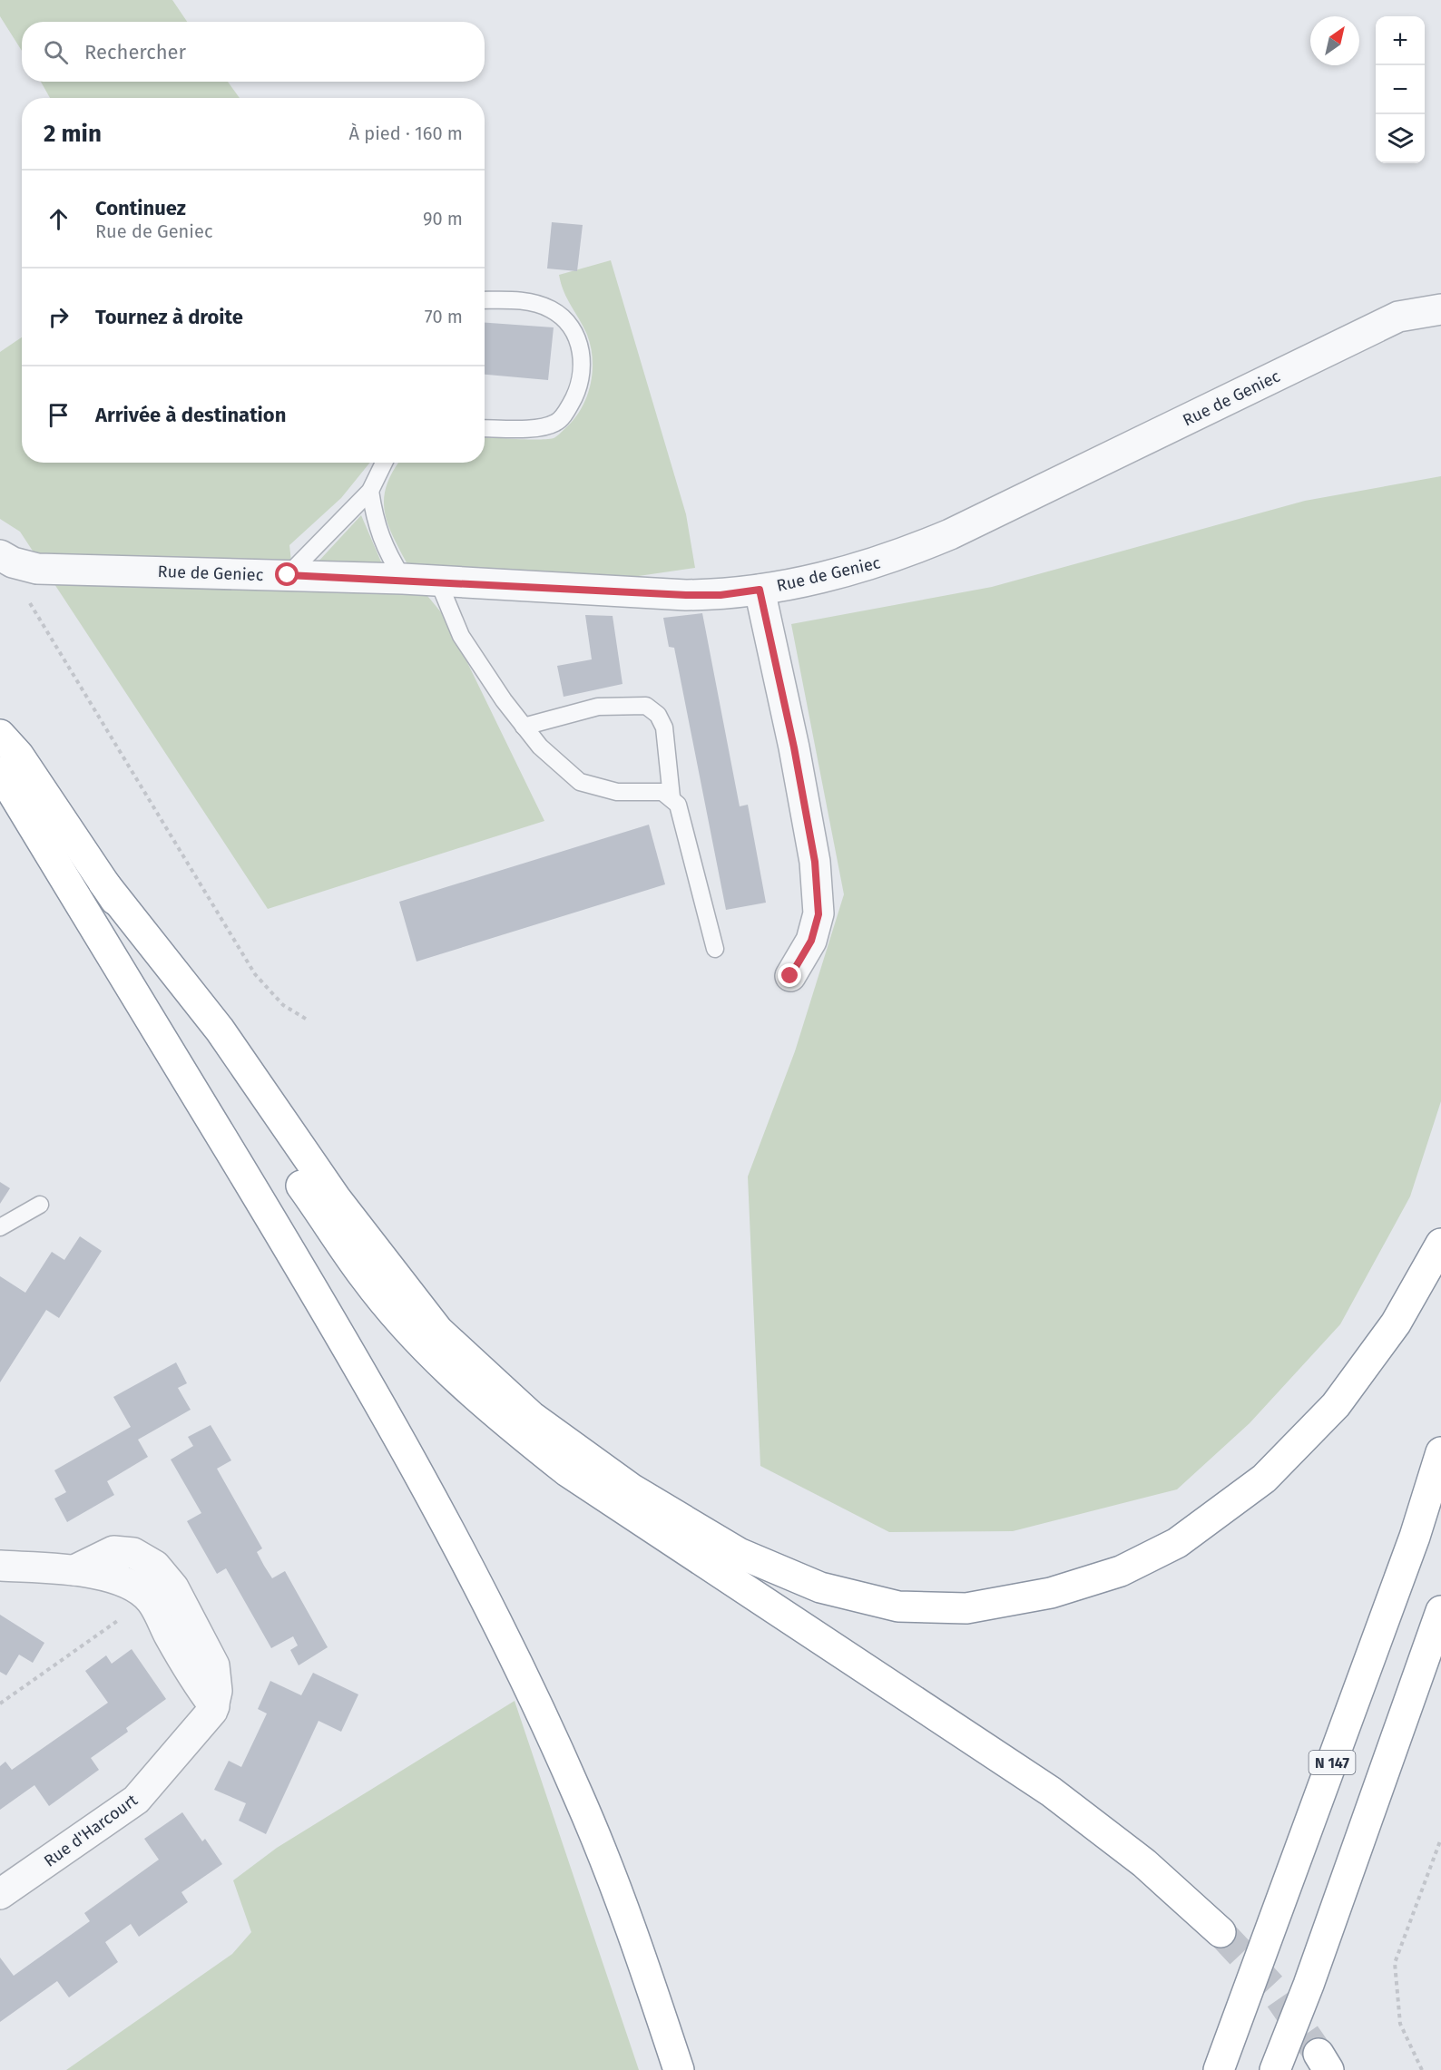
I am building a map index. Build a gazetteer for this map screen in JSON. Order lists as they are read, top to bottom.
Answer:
{
  "streets": {
    "highway": ["N 147"],
    "street": ["Rue de Geniec", "Rue d'Harcourt"]
  },
  "north": "top right",
  "page": {
    "map_buttons": ["+", "−"],
    "search": "Rechercher",
    "heading": ["2 min", "À pied · 160 m"],
    "list": [
      ["Continuez", "Rue de Geniec", "90 m"],
      ["Tournez à droite", "70 m"],
      "Arrivée à destination"
    ]
  }
}
